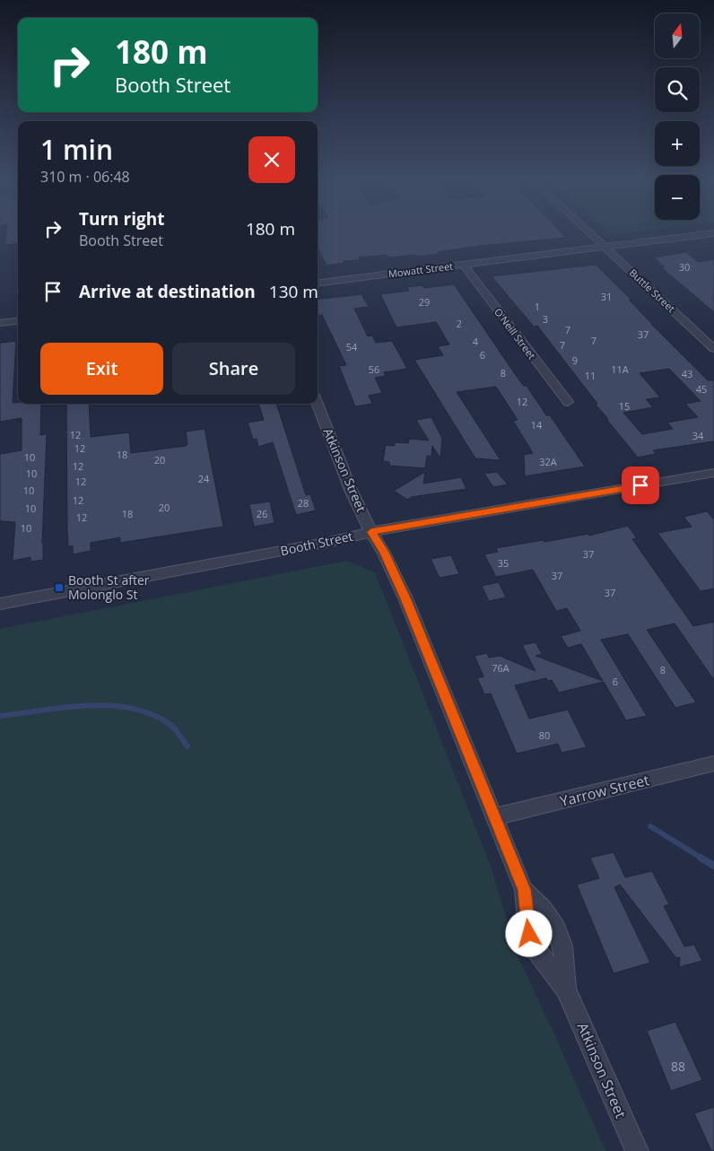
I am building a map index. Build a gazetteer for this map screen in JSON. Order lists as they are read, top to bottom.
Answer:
{
  "streets": {
    "street": [
      "Mowatt Street",
      "Buttle Street",
      "O'Neill Street",
      "Atkinson Street",
      "Booth Street",
      "Yarrow Street"
    ]
  },
  "crossings": [
    ["Mowatt Street", "Buttle Street"],
    ["Mowatt Street", "O'Neill Street"],
    ["Atkinson Street", "Booth Street"],
    ["Atkinson Street", "Yarrow Street"]
  ],
  "places": {
    "transit": ["Booth St after Molonglo St"]
  },
  "house_numbers": [
    "30",
    "31",
    "29",
    "1",
    "3",
    "2",
    "7",
    "37",
    "7",
    "4",
    "7",
    "54",
    "6",
    "9",
    "56",
    "11A",
    "8",
    "43",
    "11",
    "45",
    "12",
    "15",
    "14",
    "12",
    "34",
    "12",
    "18",
    "10",
    "20",
    "32A",
    "12",
    "10",
    "24",
    "12",
    "10",
    "12",
    "28",
    "20",
    "10",
    "18",
    "26",
    "12",
    "10",
    "37",
    "35",
    "37",
    "37",
    "76A",
    "8",
    "6",
    "80",
    "88"
  ],
  "north": "top",
  "page": {
    "map_buttons": ["+", "−"],
    "turn": ["180 m", "Booth Street"],
    "heading": ["1 min", "310 m · 06:48"],
    "list": [
      {
        "name": "Turn right",
        "note": "Booth Street",
        "value": "180 m"
      },
      {
        "name": "Arrive at destination",
        "value": "130 m"
      }
    ],
    "buttons": ["Exit", "Share"]
  }
}
